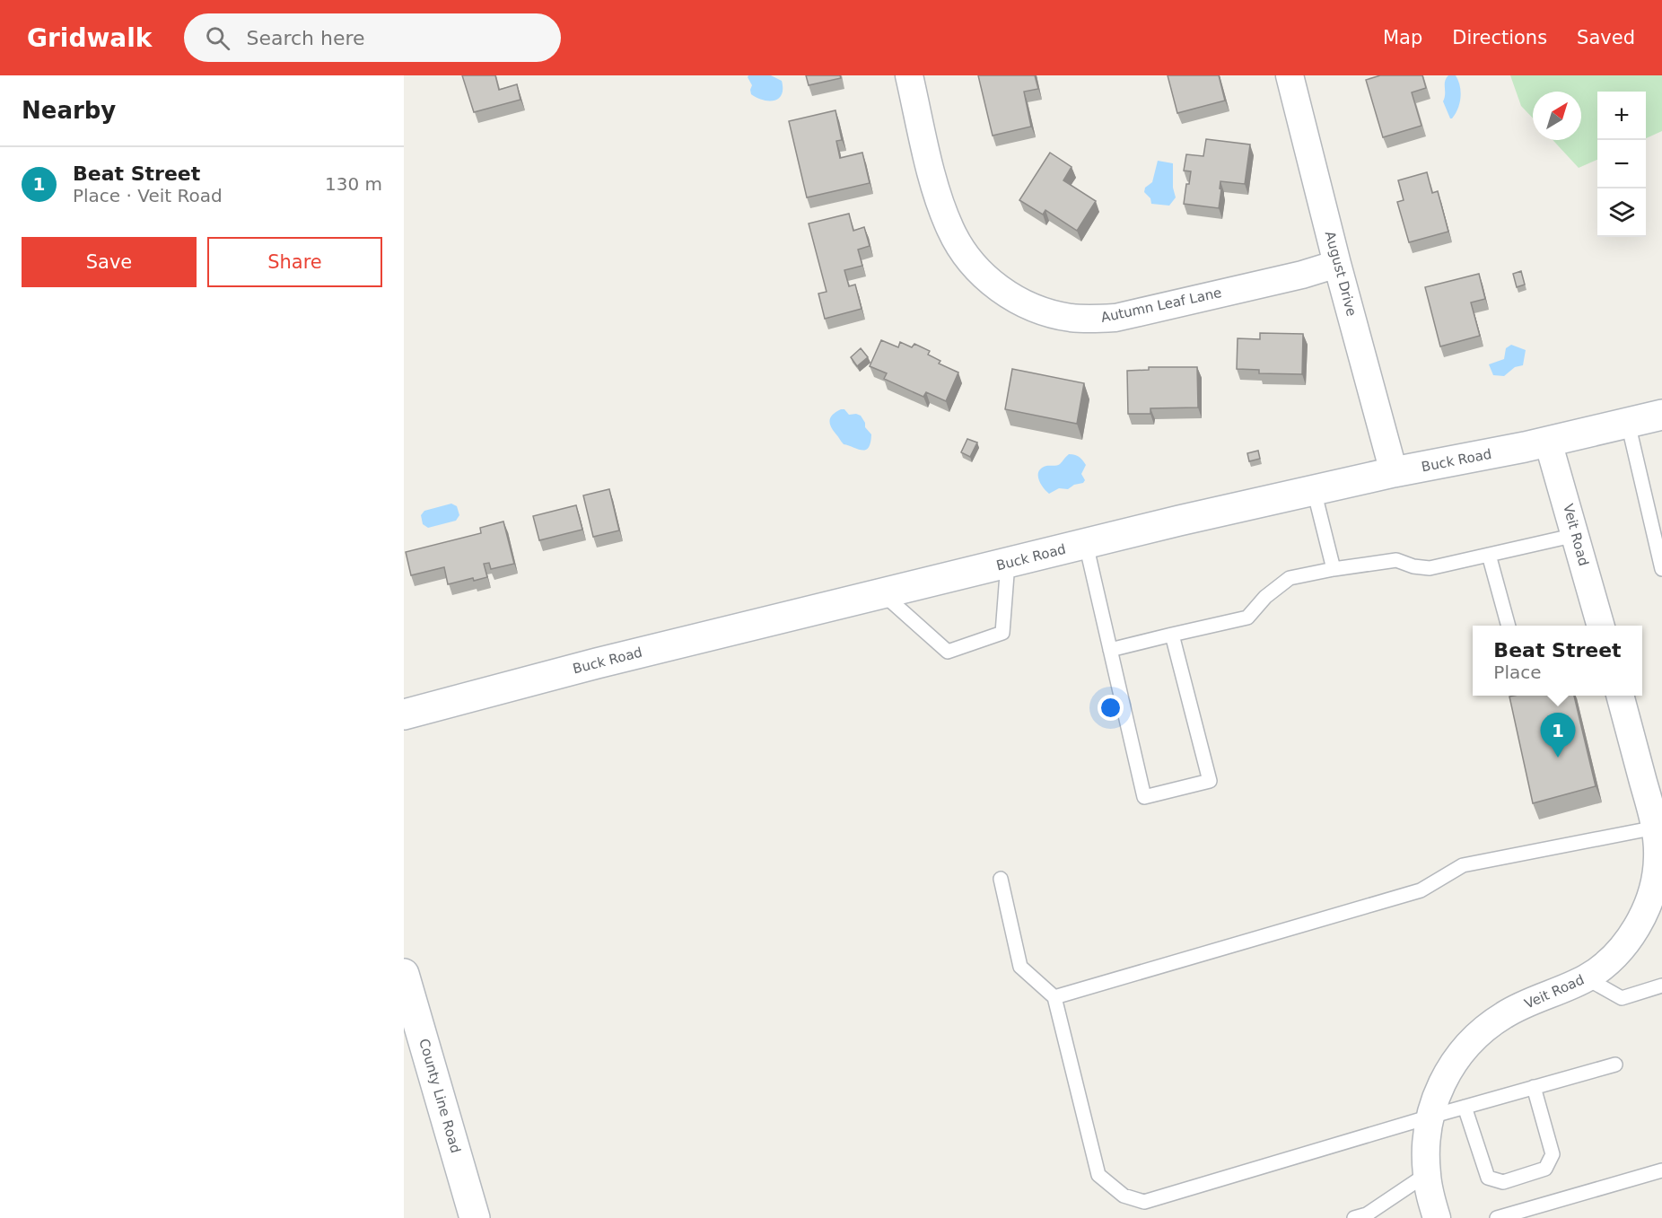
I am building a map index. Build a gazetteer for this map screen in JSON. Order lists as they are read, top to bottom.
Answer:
{
  "streets": {
    "street": [
      "August Drive",
      "Autumn Leaf Lane",
      "Buck Road",
      "Veit Road",
      "County Line Road"
    ]
  },
  "crossings": [
    ["August Drive", "Autumn Leaf Lane"],
    ["August Drive", "Buck Road"],
    ["Buck Road", "Veit Road"]
  ],
  "north": "top right",
  "page": {
    "header": "Gridwalk",
    "search": "Search here",
    "nav": ["Map", "Directions", "Saved"],
    "heading": "Nearby",
    "map_buttons": ["+", "−"],
    "list": [
      {
        "mark": "1",
        "name": "Beat Street",
        "note": "Place · Veit Road",
        "value": "130 m"
      }
    ],
    "buttons": ["Save", "Share"],
    "popup": ["Beat Street", "Place"],
    "pins": "1"
  }
}
